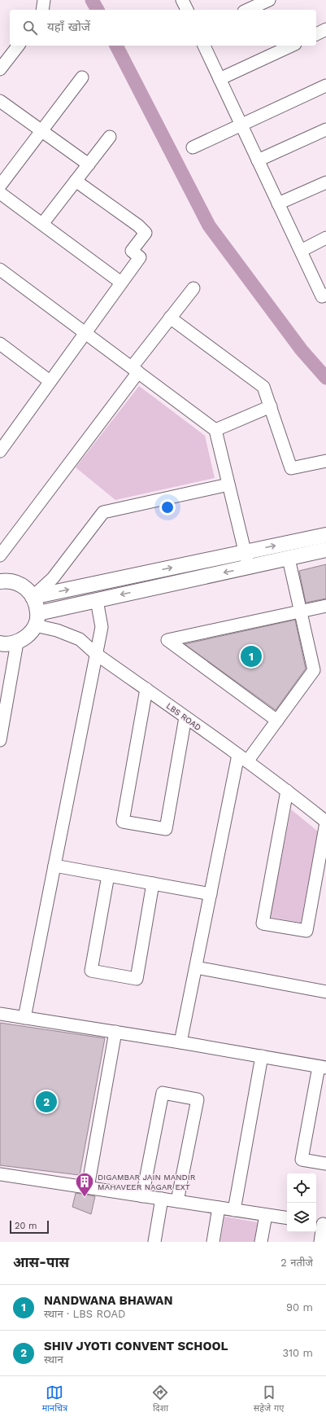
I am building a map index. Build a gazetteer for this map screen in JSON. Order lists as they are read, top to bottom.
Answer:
{
  "streets": {
    "street": ["LBS ROAD"]
  },
  "places": {
    "building": ["DIGAMBAR JAIN MANDIR MAHAVEER NAGAR EXT"]
  },
  "scale_bar": "20 m",
  "page": {
    "search": "यहाँ खोजें",
    "pins": ["1", "2"],
    "scale": "20 m",
    "heading": ["आस-पास", "2 नतीजे"],
    "list": [
      {
        "mark": "1",
        "name": "NANDWANA BHAWAN",
        "note": "स्थान · LBS ROAD",
        "value": "90 m"
      },
      {
        "mark": "2",
        "name": "SHIV JYOTI CONVENT SCHOOL",
        "note": "स्थान",
        "value": "310 m"
      }
    ],
    "nav": ["मानचित्र", "दिशा", "सहेजे गए"]
  }
}
